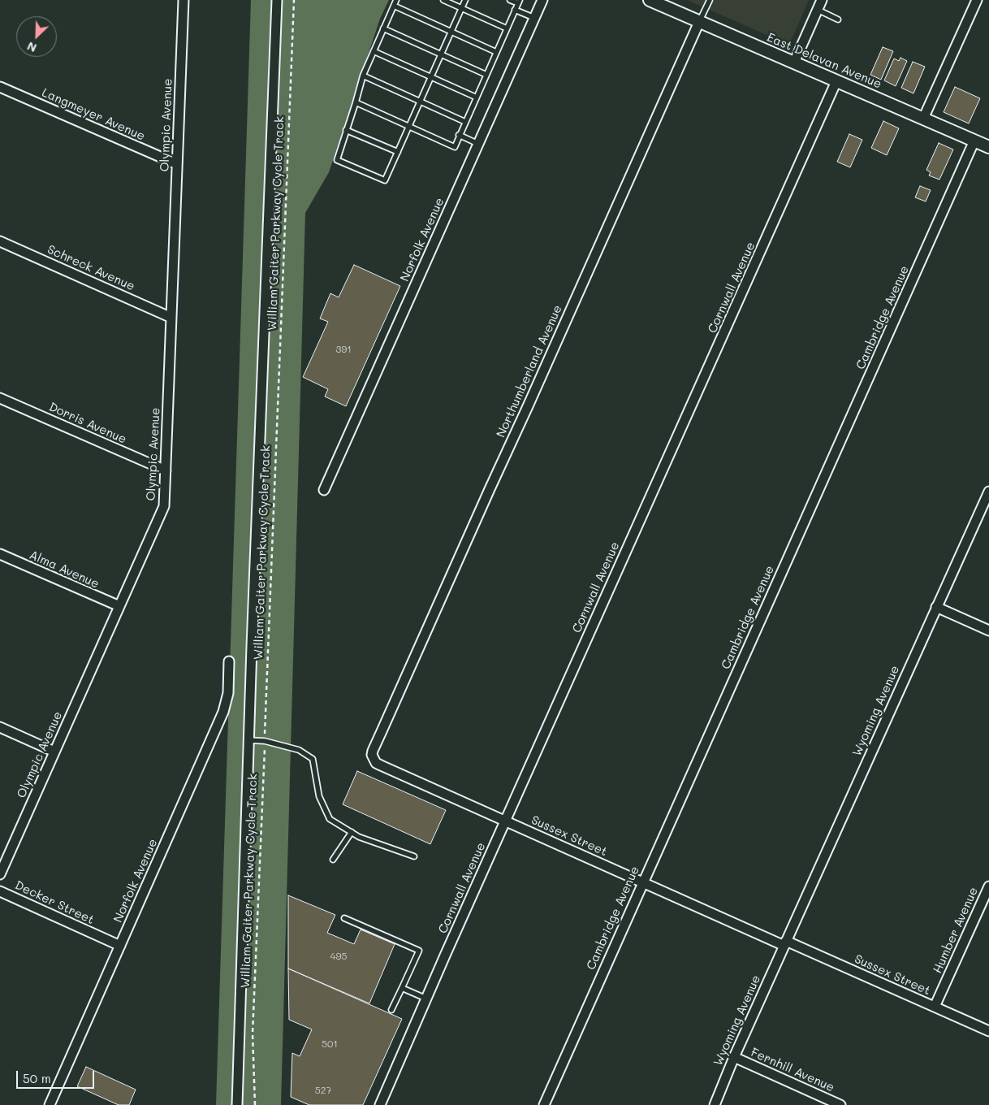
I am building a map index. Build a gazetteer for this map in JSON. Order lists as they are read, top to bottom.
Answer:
{
  "streets": {
    "street": [
      "East Delavan Avenue",
      "Langmeyer Avenue",
      "Olympic Avenue",
      "Norfolk Avenue",
      "Schreck Avenue",
      "Cornwall Avenue",
      "Cambridge Avenue",
      "Northumberland Avenue",
      "Dorris Avenue",
      "Alma Avenue",
      "Wyoming Avenue",
      "Sussex Street",
      "Decker Street",
      "Humber Avenue",
      "Fernhill Avenue"
    ],
    "path": ["William Gaiter Parkway Cycle Track"]
  },
  "crossings": [
    ["East Delavan Avenue", "Cornwall Avenue"],
    ["East Delavan Avenue", "Cambridge Avenue"],
    ["East Delavan Avenue", "Northumberland Avenue"],
    ["Langmeyer Avenue", "Olympic Avenue"],
    ["Olympic Avenue", "Schreck Avenue"],
    ["Olympic Avenue", "Dorris Avenue"],
    ["Olympic Avenue", "Alma Avenue"],
    ["Norfolk Avenue", "Decker Street"],
    ["Cornwall Avenue", "Sussex Street"],
    ["Cambridge Avenue", "Sussex Street"],
    ["Northumberland Avenue", "Sussex Street"],
    ["Wyoming Avenue", "Sussex Street"],
    ["Wyoming Avenue", "Fernhill Avenue"],
    ["Sussex Street", "Humber Avenue"]
  ],
  "house_numbers": [
    "391",
    "495",
    "501",
    "527"
  ],
  "scale_bar": "50 m",
  "north": "bottom left"
}
